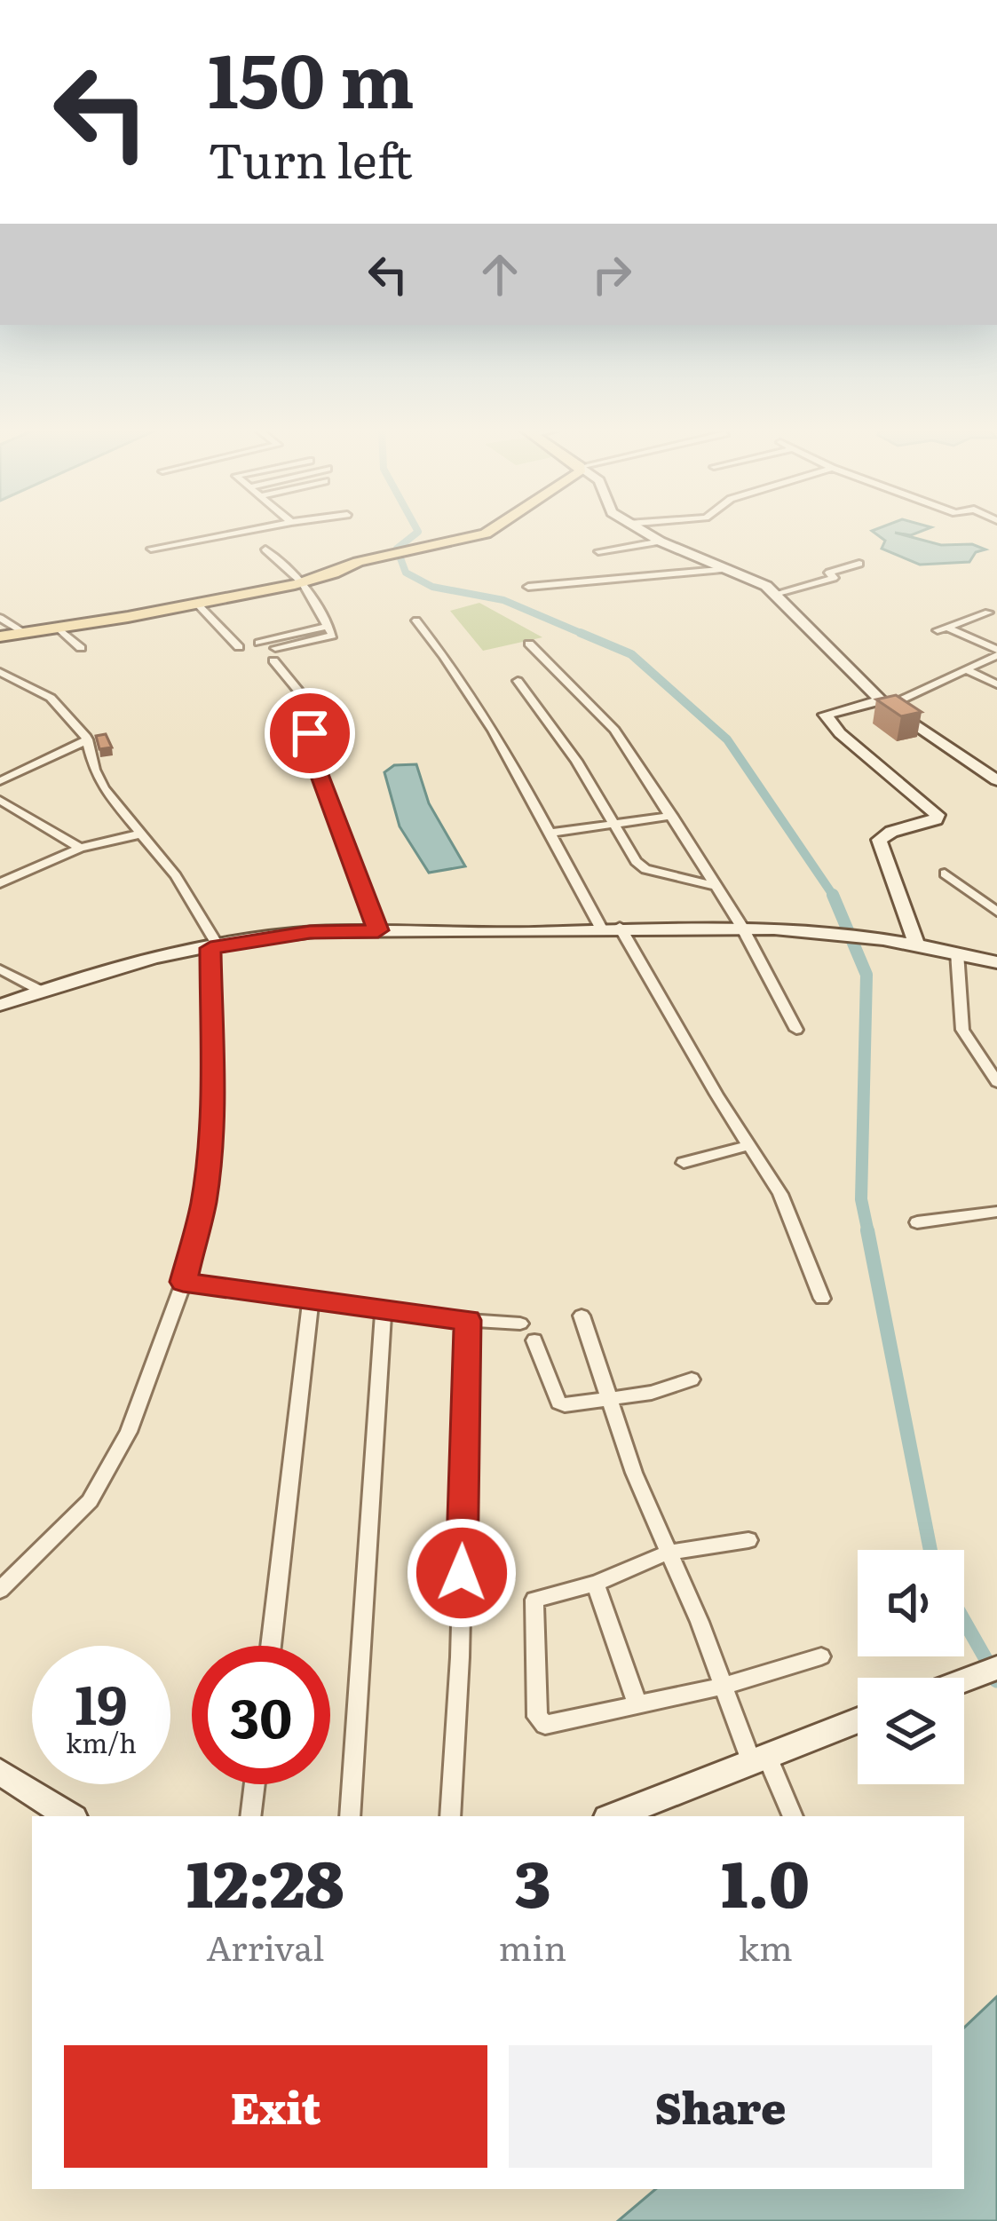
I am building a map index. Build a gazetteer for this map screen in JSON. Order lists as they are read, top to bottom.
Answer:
{
  "page": {
    "turn": ["150 m", "Turn left"],
    "speed": "19 km/h",
    "limit": "30",
    "eta": [
      "12:28",
      "Arrival",
      "3",
      "min",
      "1.0",
      "km"
    ],
    "buttons": ["Exit", "Share"]
  }
}
